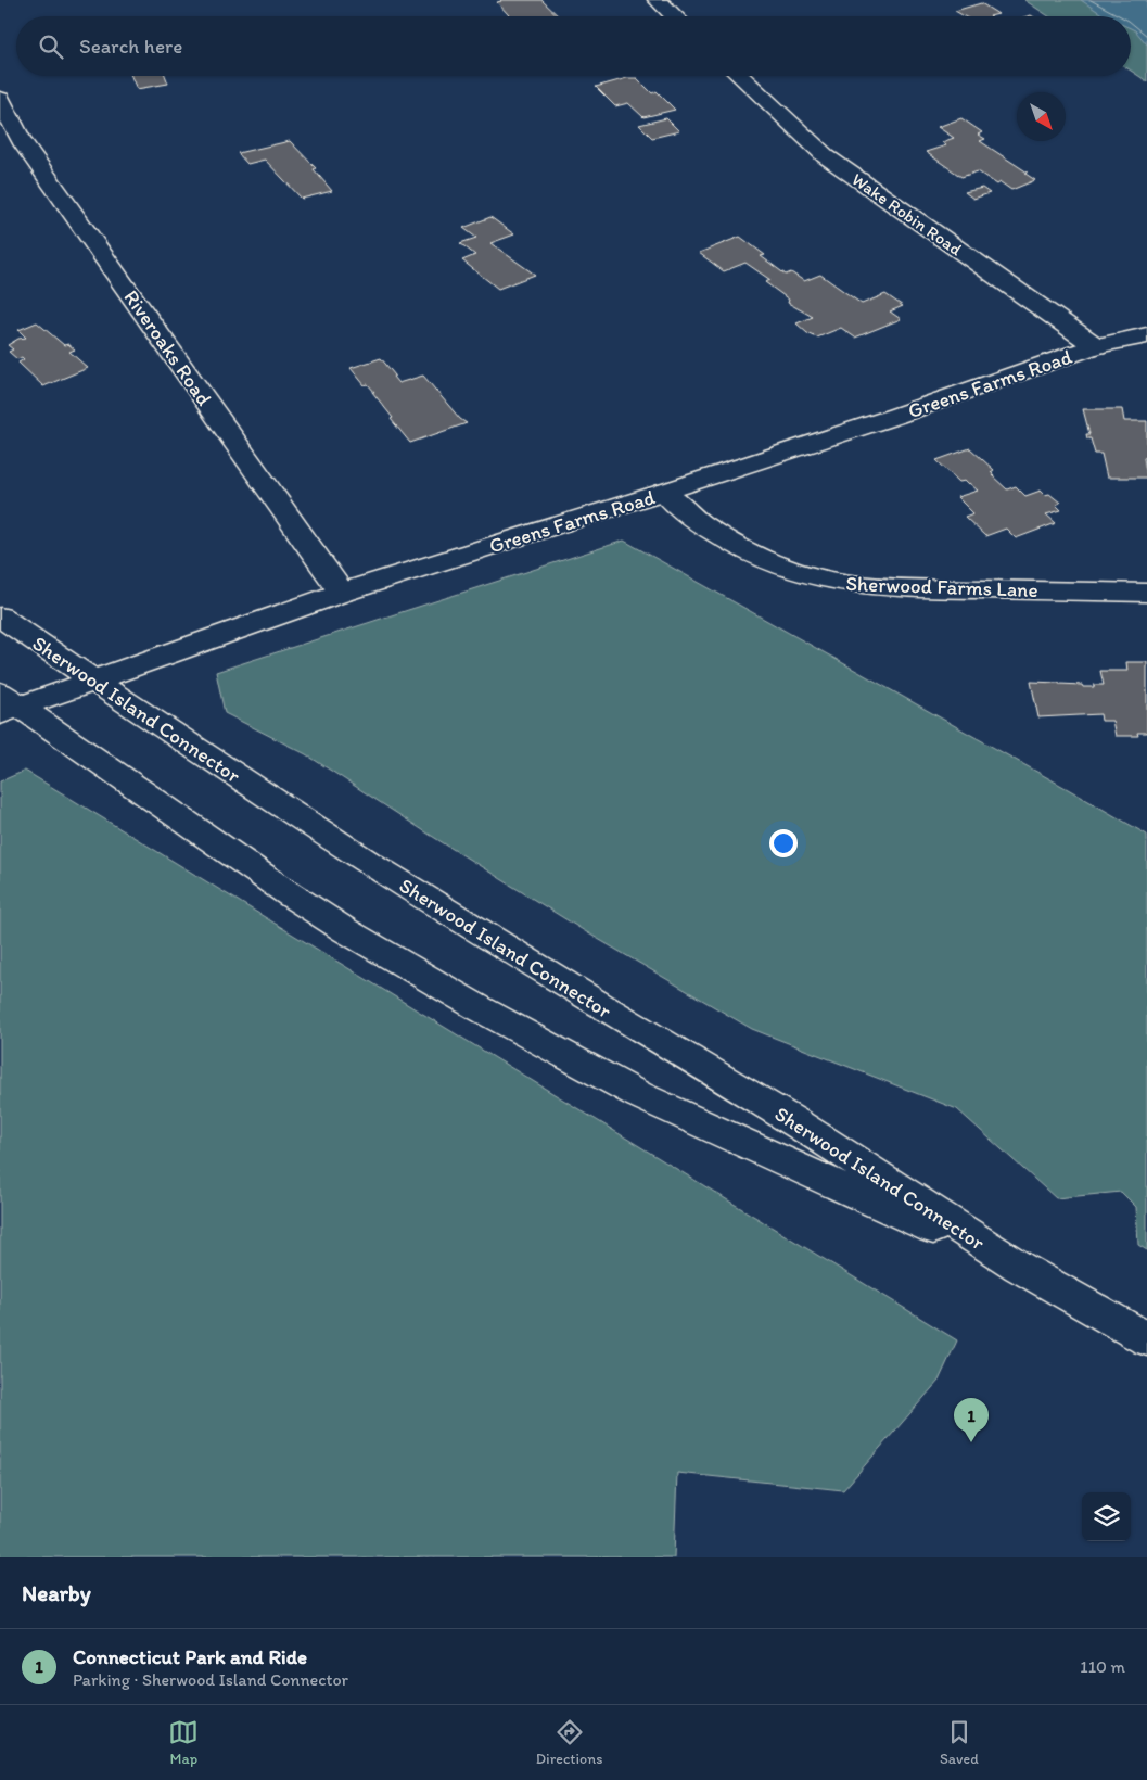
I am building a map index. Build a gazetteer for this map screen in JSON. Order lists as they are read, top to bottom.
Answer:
{
  "streets": {
    "main road": [
      "Wake Robin Road",
      "Riveroaks Road",
      "Greens Farms Road",
      "Sherwood Farms Lane",
      "Sherwood Island Connector"
    ]
  },
  "crossings": [
    ["Wake Robin Road", "Greens Farms Road"],
    ["Riveroaks Road", "Greens Farms Road"],
    ["Greens Farms Road", "Sherwood Farms Lane"],
    ["Greens Farms Road", "Sherwood Island Connector"]
  ],
  "north": "bottom right",
  "page": {
    "search": "Search here",
    "pins": "1",
    "heading": "Nearby",
    "list": [
      {
        "mark": "1",
        "name": "Connecticut Park and Ride",
        "note": "Parking · Sherwood Island Connector",
        "value": "110 m"
      }
    ],
    "nav": ["Map", "Directions", "Saved"]
  }
}
